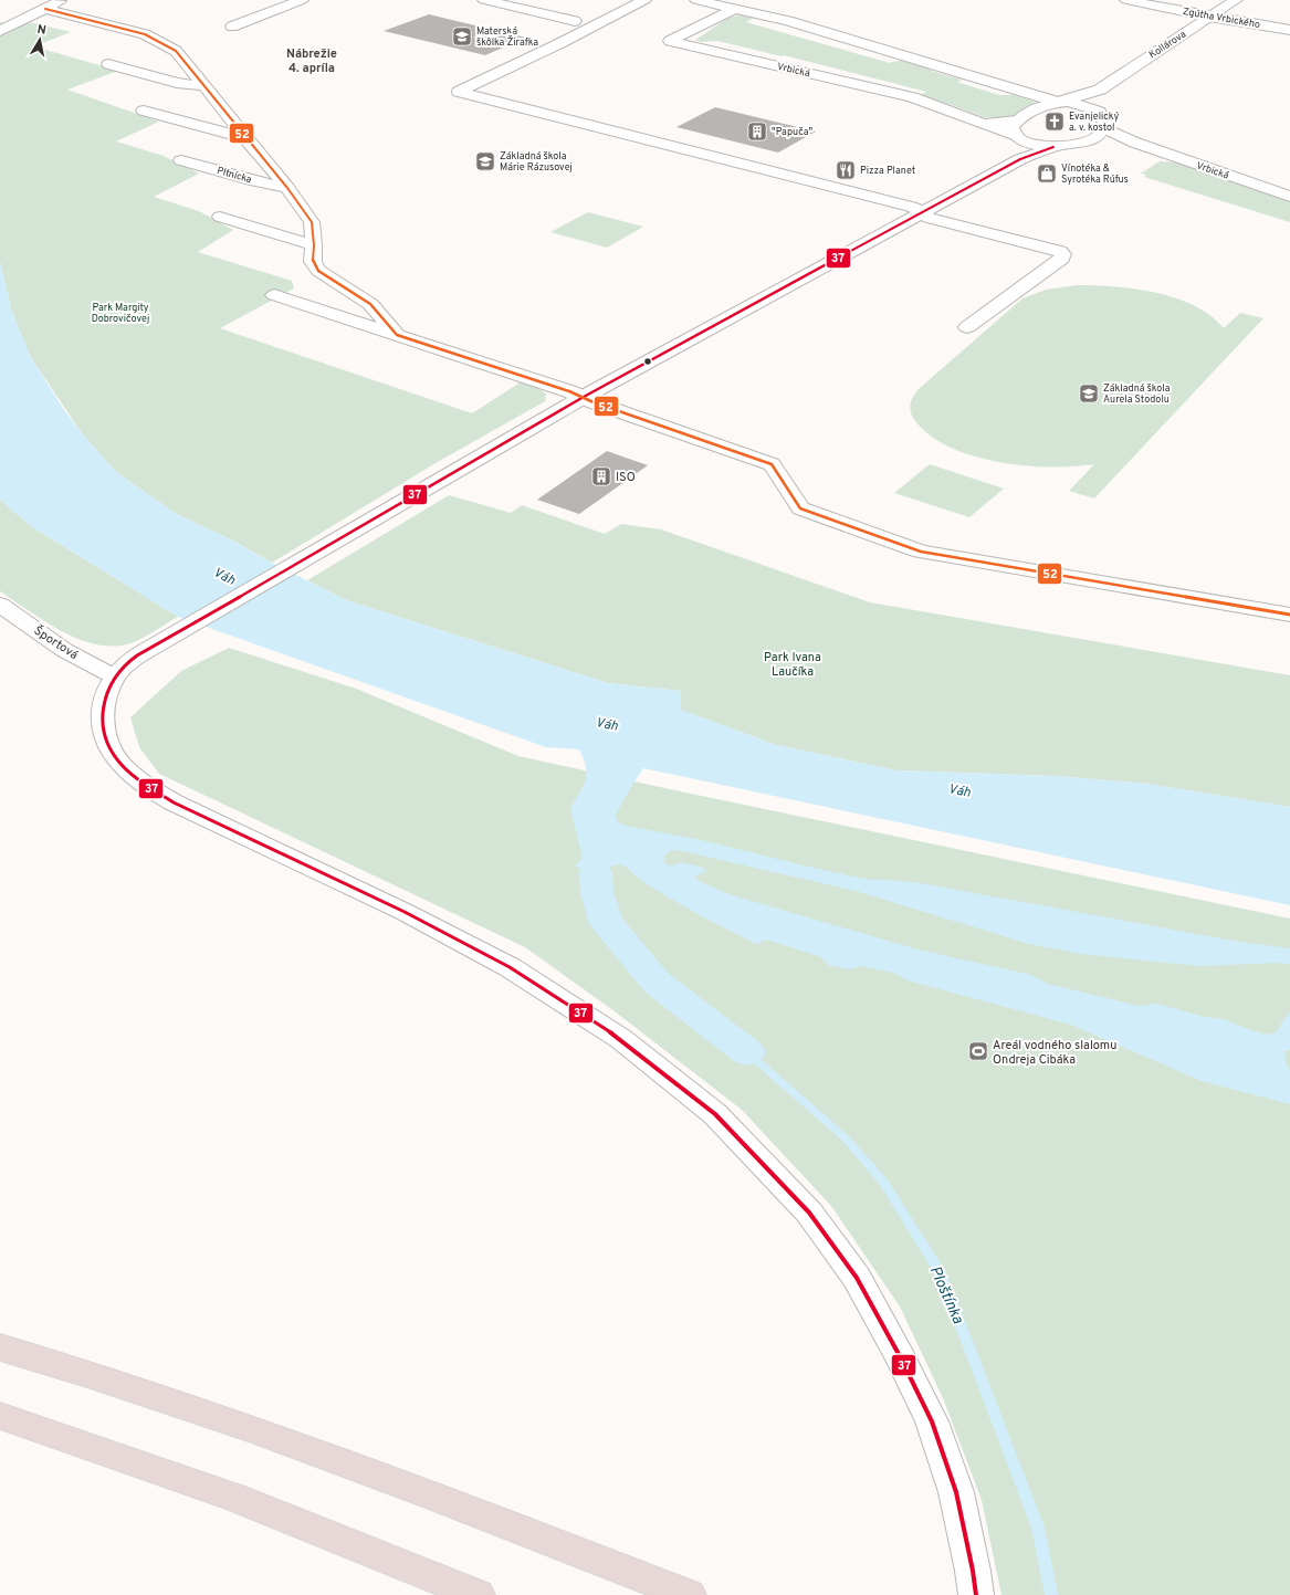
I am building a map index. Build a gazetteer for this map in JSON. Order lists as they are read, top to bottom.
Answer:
{
  "streets": {
    "street": [
      "Zgútha Vrbického",
      "Kollárova",
      "Vrbická",
      "Pltnícka",
      "Športová"
    ]
  },
  "crossings": [
    ["Zgútha Vrbického", "Kollárova"]
  ],
  "districts": ["Nábrežie 4. apríla"],
  "water": ["Váh", "Ploštínka"],
  "parks": ["Park Margity Dobrovičovej", "Park Ivana Laučíka"],
  "places": {
    "school or university": ["Materská škôlka Žirafka", "Základná škola Márie Rázusovej", "Základná škola Aurela Stodolu"],
    "church": ["Evanjelický a. v. kostol"],
    "building": ["\"Papuča\"", "ISO"],
    "restaurant": ["Pizza Planet"],
    "shop": ["Vínotéka & Syrotéka Rúfus"],
    "sports": ["Areál vodného slalomu Ondreja Cibáka"]
  },
  "lines": ["transit line 52", "transit line 37"],
  "north": "top"
}
